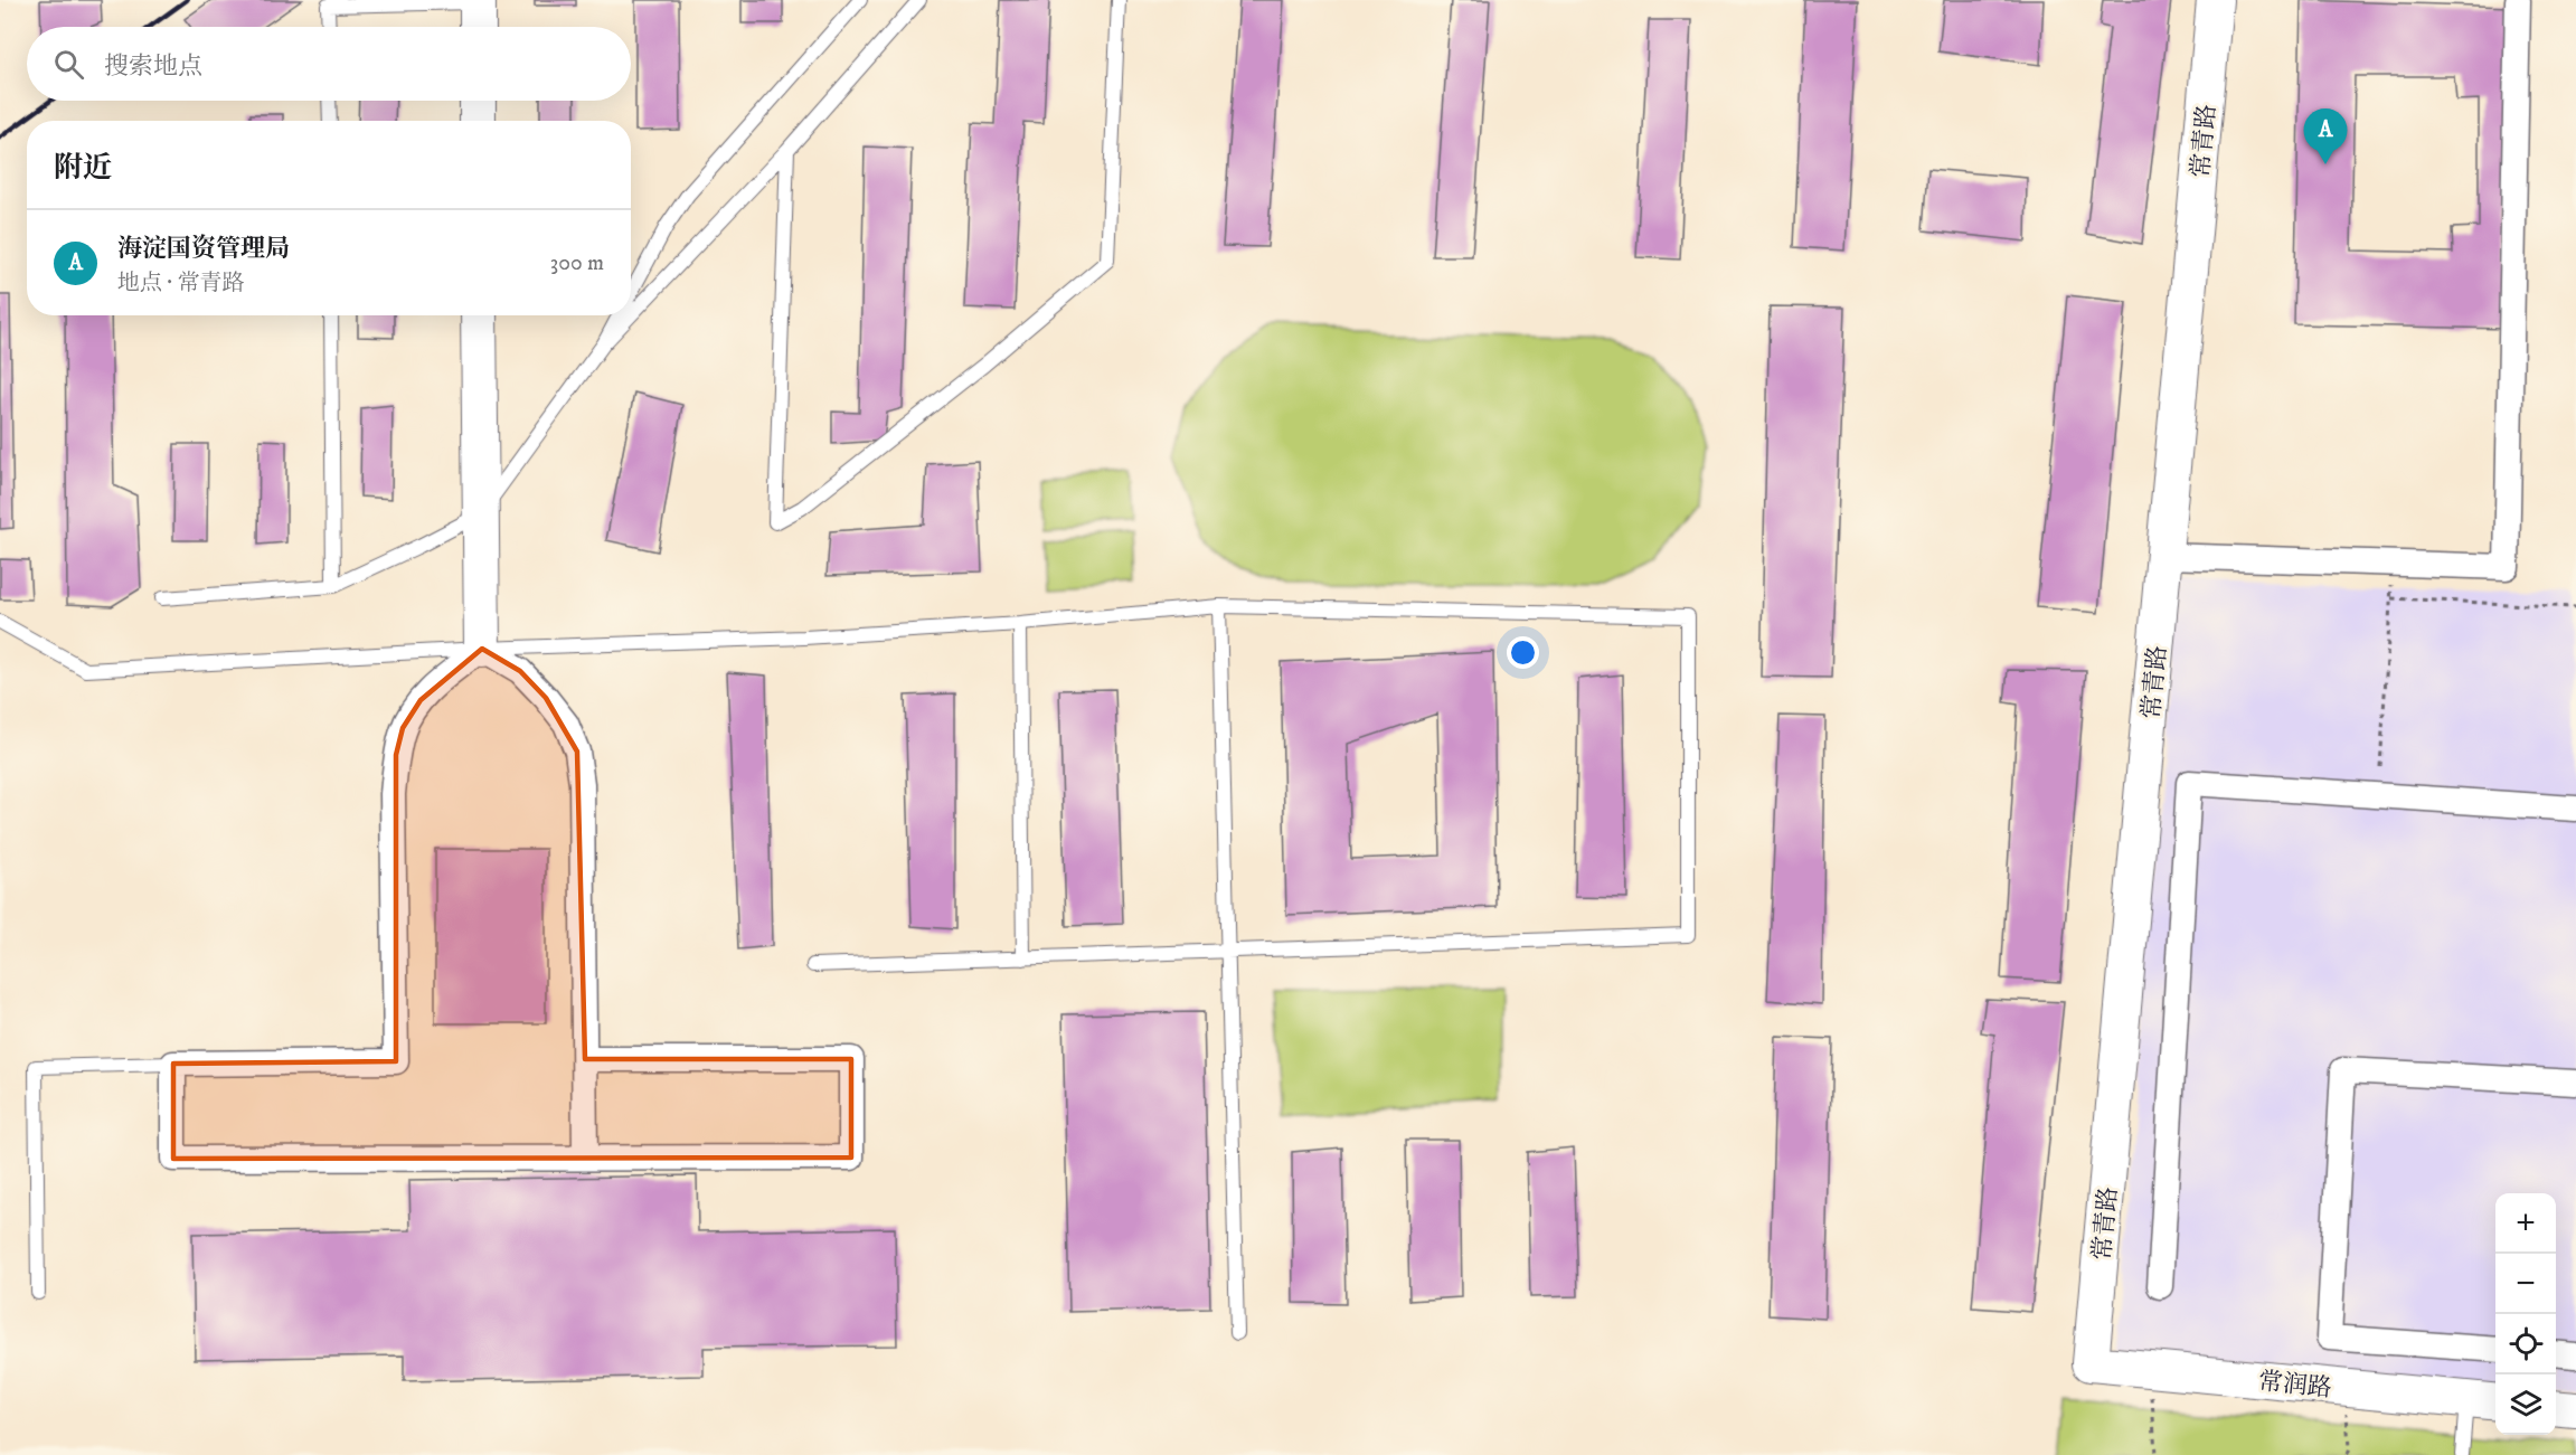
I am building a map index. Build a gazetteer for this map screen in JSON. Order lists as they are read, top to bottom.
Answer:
{
  "streets": {
    "street": ["常青路", "常润路"]
  },
  "crossings": [
    ["常青路", "常润路"]
  ],
  "page": {
    "search": "搜索地点",
    "pins": "A",
    "heading": "附近",
    "list": [
      {
        "mark": "A",
        "name": "海淀国资管理局",
        "note": "地点 · 常青路",
        "value": "300 m"
      }
    ],
    "map_buttons": ["+", "−"]
  }
}
